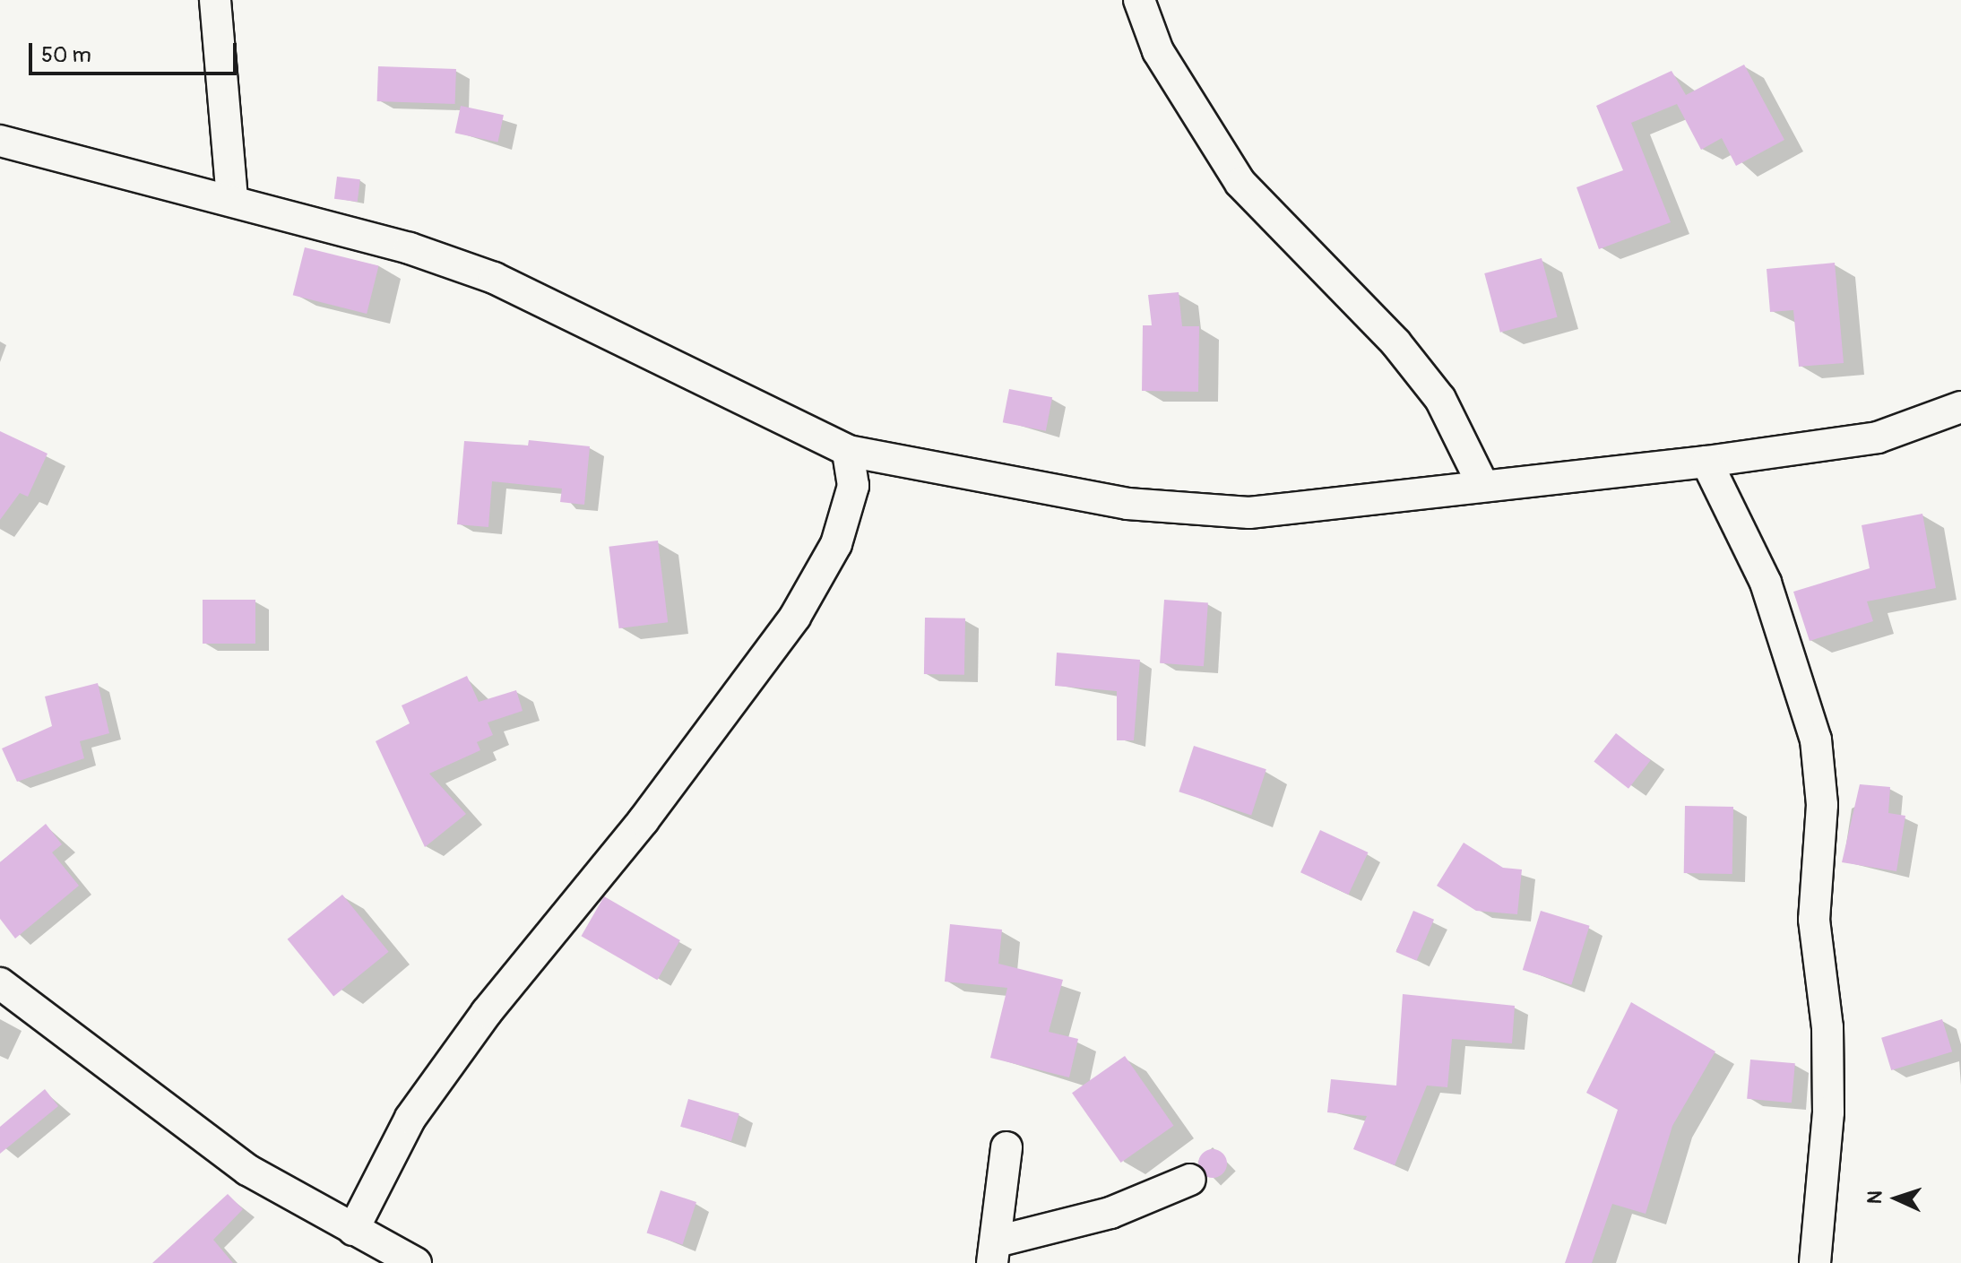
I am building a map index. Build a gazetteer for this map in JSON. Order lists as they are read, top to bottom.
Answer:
{
  "scale_bar": "50 m",
  "north": "left"
}
